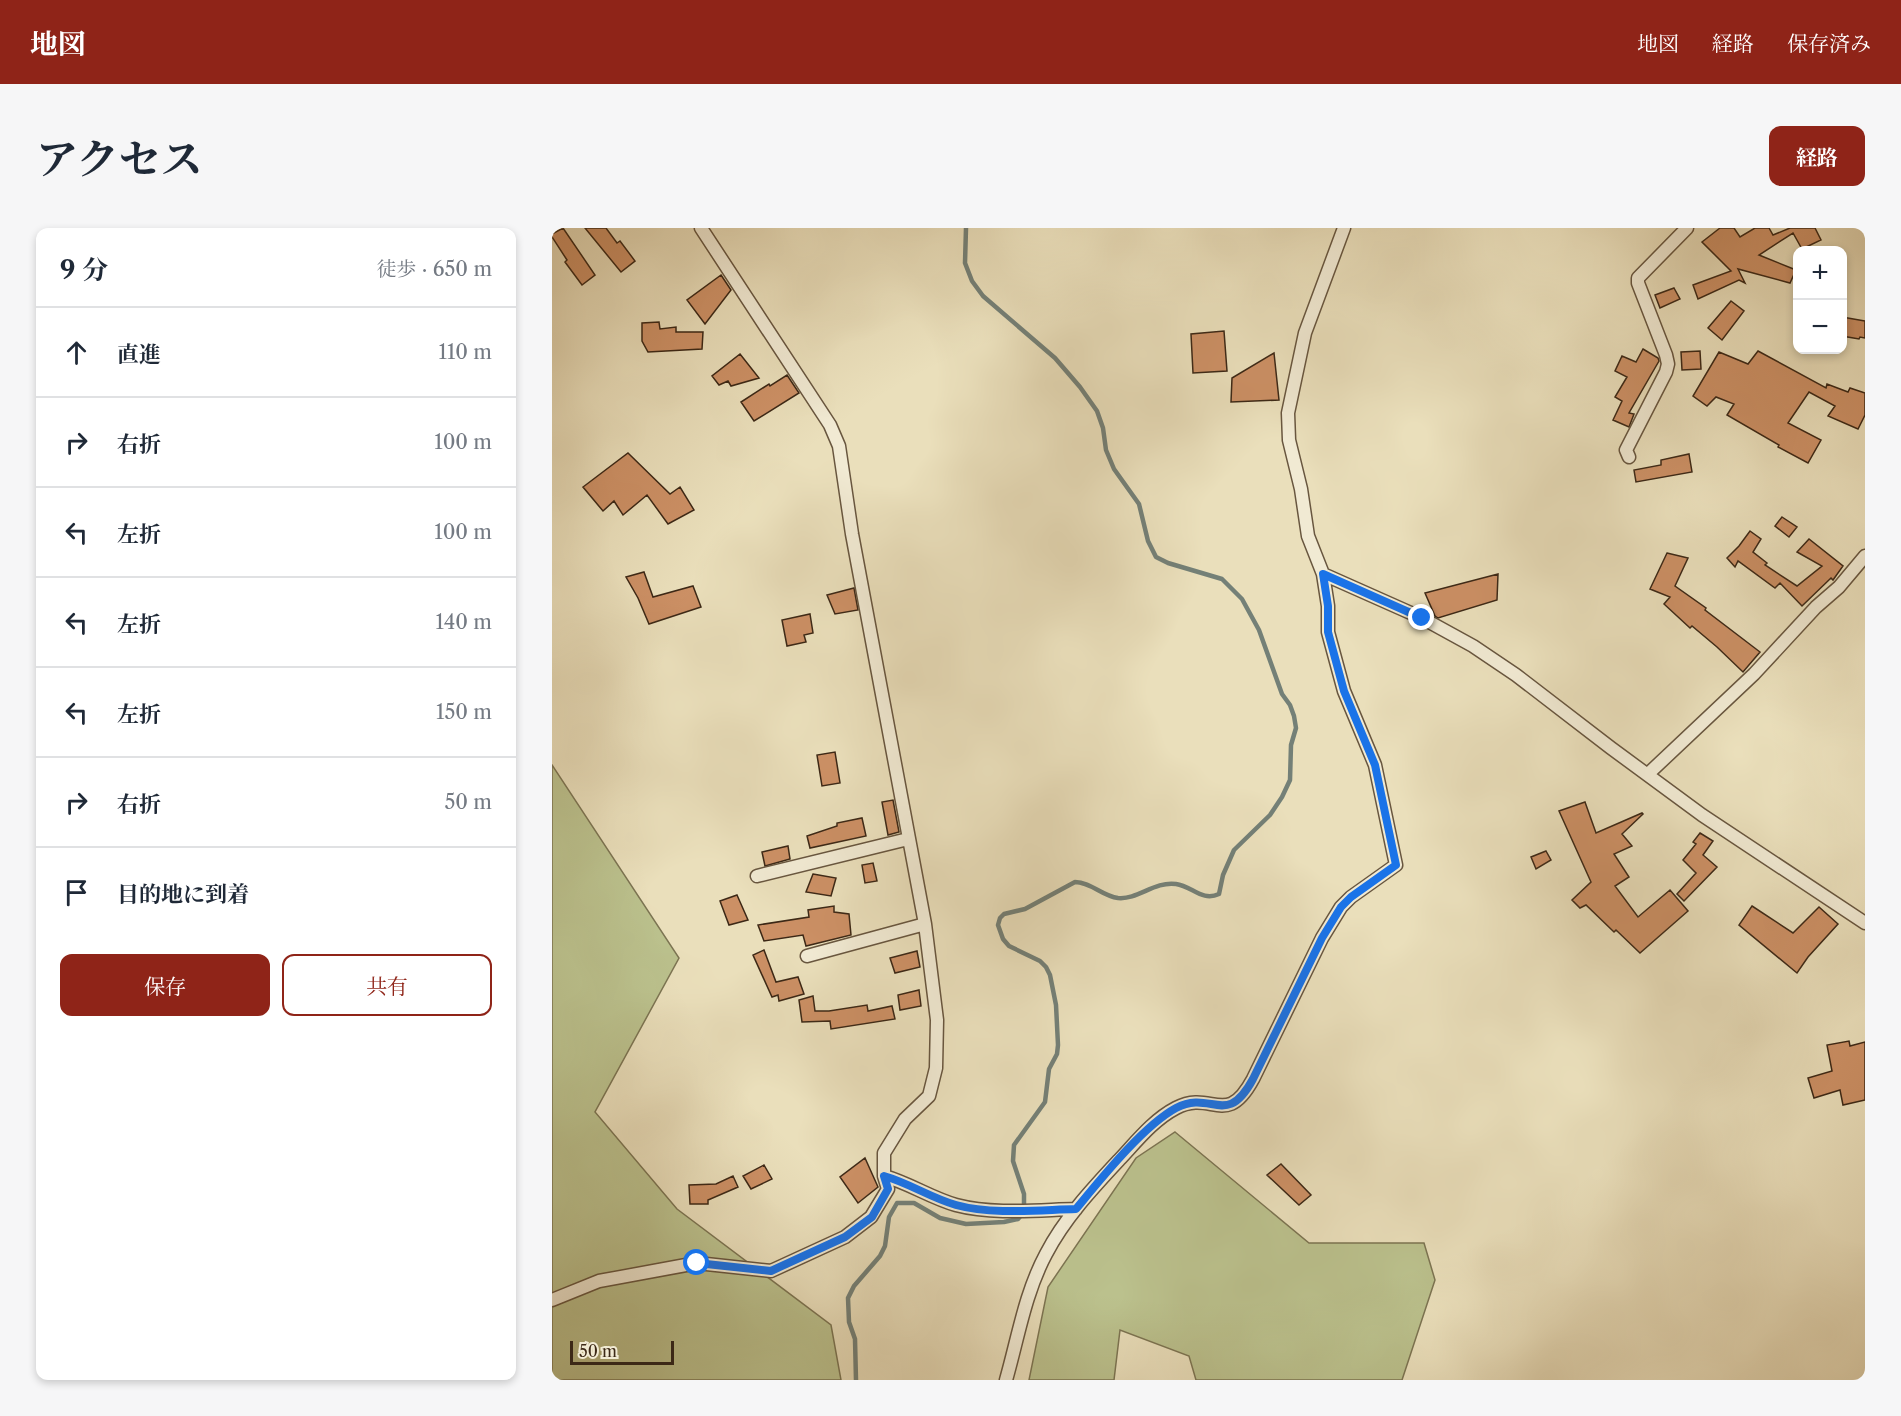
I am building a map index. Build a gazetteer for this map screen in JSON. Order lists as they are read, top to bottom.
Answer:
{
  "scale_bar": "50 m",
  "page": {
    "header": "地図",
    "nav": ["地図", "経路", "保存済み"],
    "title": "アクセス",
    "buttons": [
      "経路",
      ["保存", "共有"]
    ],
    "heading": ["9 分", "徒歩 · 650 m"],
    "map_buttons": ["+", "−"],
    "list": [
      ["直進", "110 m"],
      ["右折", "100 m"],
      ["左折", "100 m"],
      ["左折", "140 m"],
      ["左折", "150 m"],
      ["右折", "50 m"],
      "目的地に到着"
    ],
    "scale": "50 m"
  }
}
